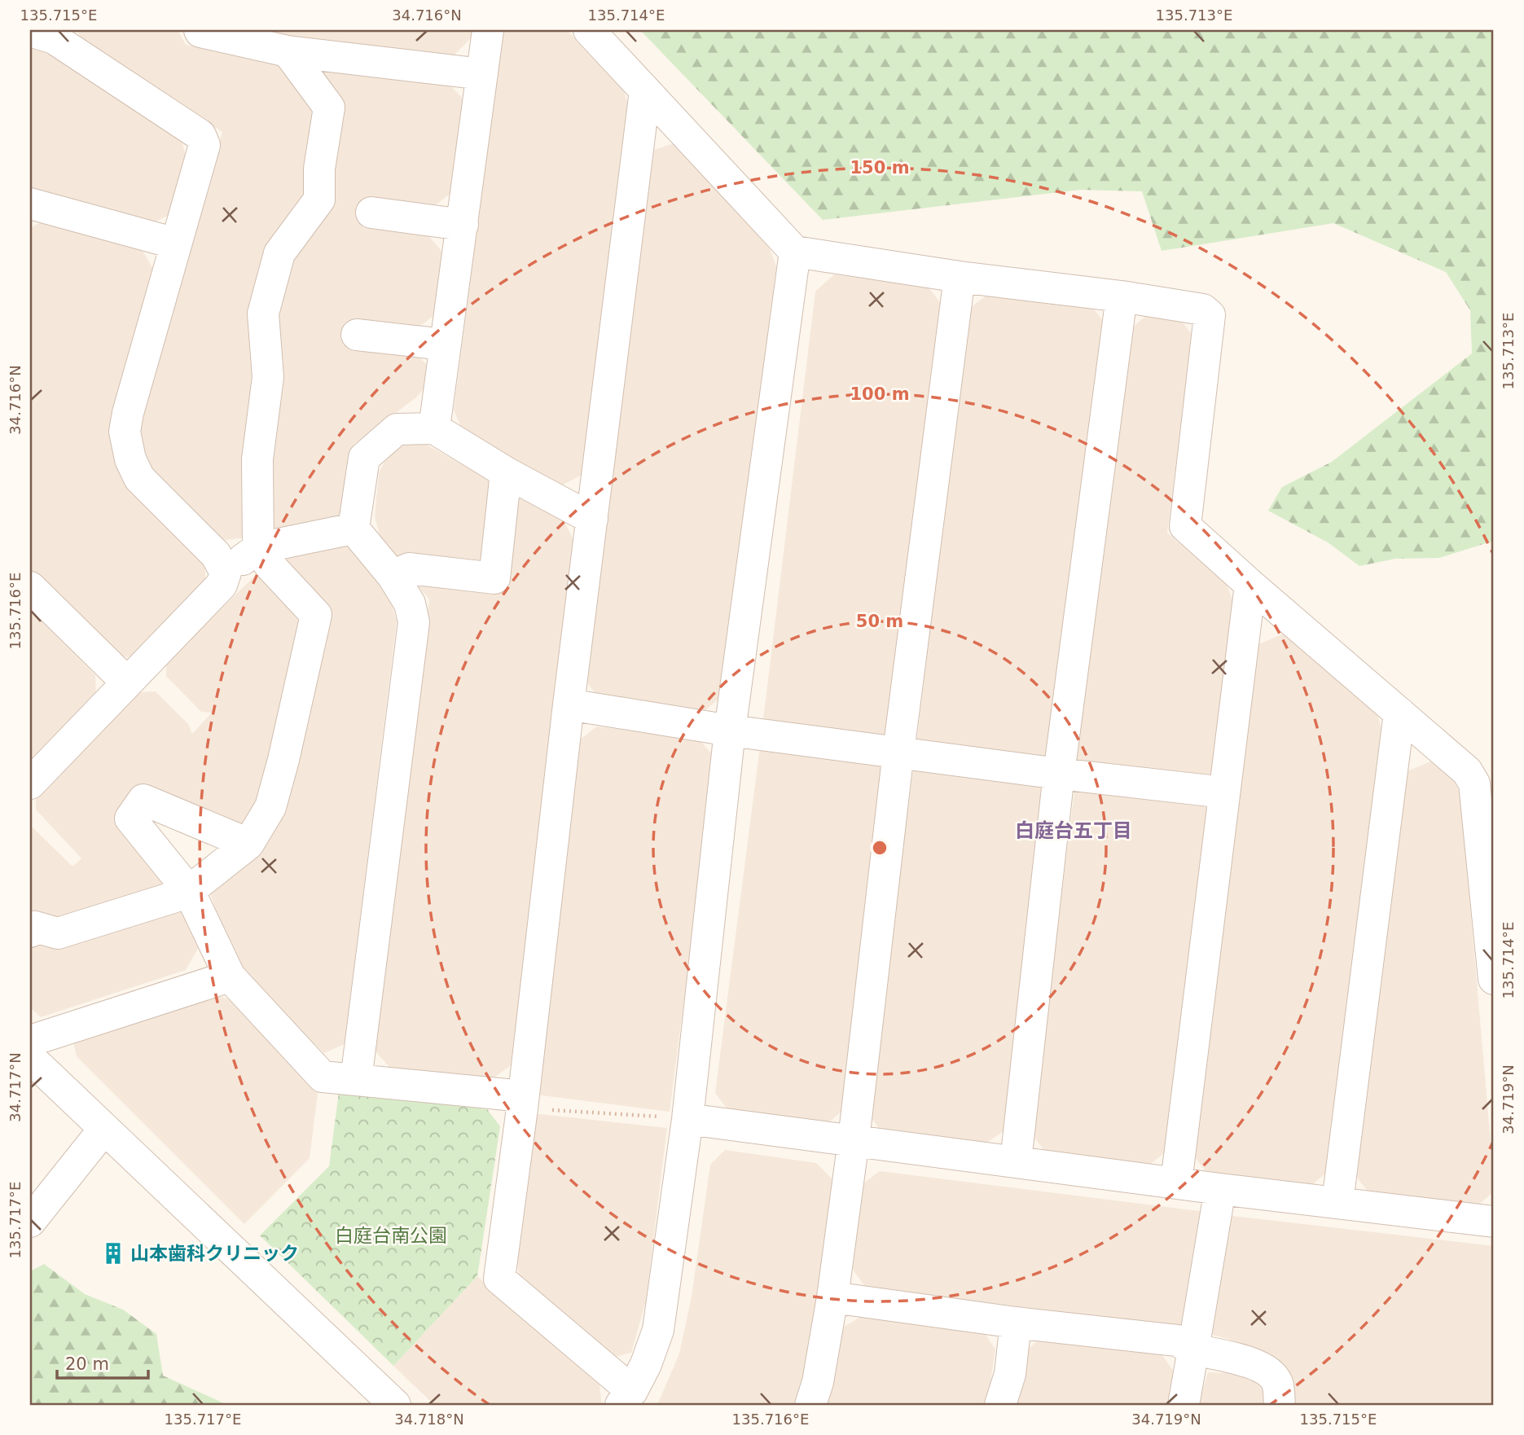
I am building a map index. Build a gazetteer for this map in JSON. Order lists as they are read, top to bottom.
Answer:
{
  "districts": ["白庭台五丁目"],
  "parks": ["白庭台南公園"],
  "places": {
    "building": ["山本歯科クリニック"]
  },
  "scale_bar": "20 m",
  "coordinates": [
    "135.715°E",
    "34.716°N",
    "135.714°E",
    "135.713°E",
    "135.716°E",
    "34.717°N",
    "34.719°N",
    "135.717°E",
    "34.718°N"
  ],
  "rings": ["150 m", "100 m", "50 m"]
}
